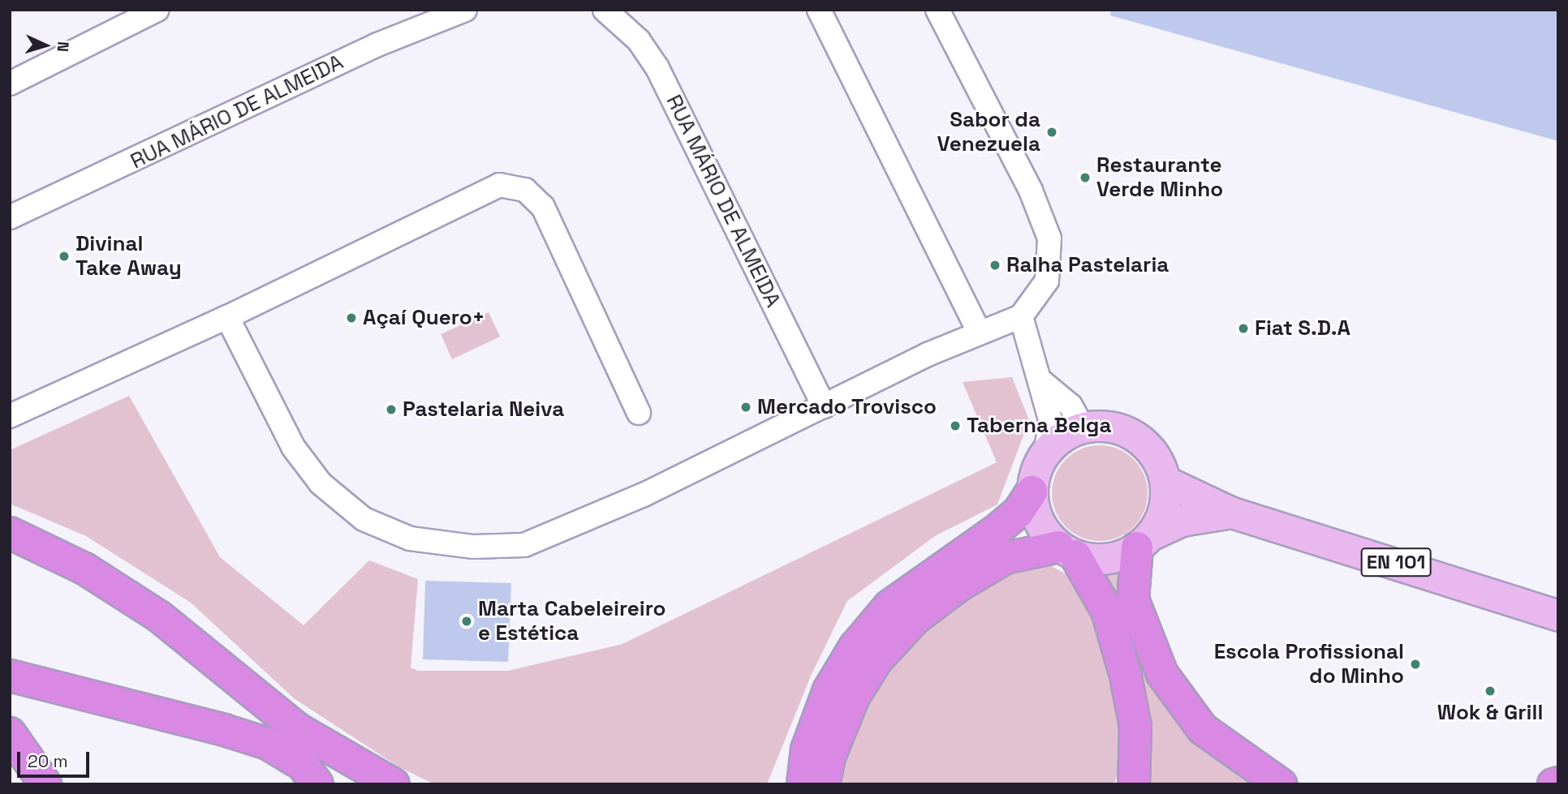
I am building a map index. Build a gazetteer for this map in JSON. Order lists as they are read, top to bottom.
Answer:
{
  "streets": {
    "main road": ["EN 101"],
    "street": ["RUA MÁRIO DE ALMEIDA"]
  },
  "places": [
    "Sabor da Venezuela",
    "Restaurante Verde Minho",
    "Divinal Take Away",
    "Ralha Pastelaria",
    "Açaí Quero+",
    "Fiat S.D.A",
    "Mercado Trovisco",
    "Pastelaria Neiva",
    "Taberna Belga",
    "Marta Cabeleireiro e Estética",
    "Escola Profissional do Minho",
    "Wok & Grill"
  ],
  "scale_bar": "20 m",
  "north": "right"
}
